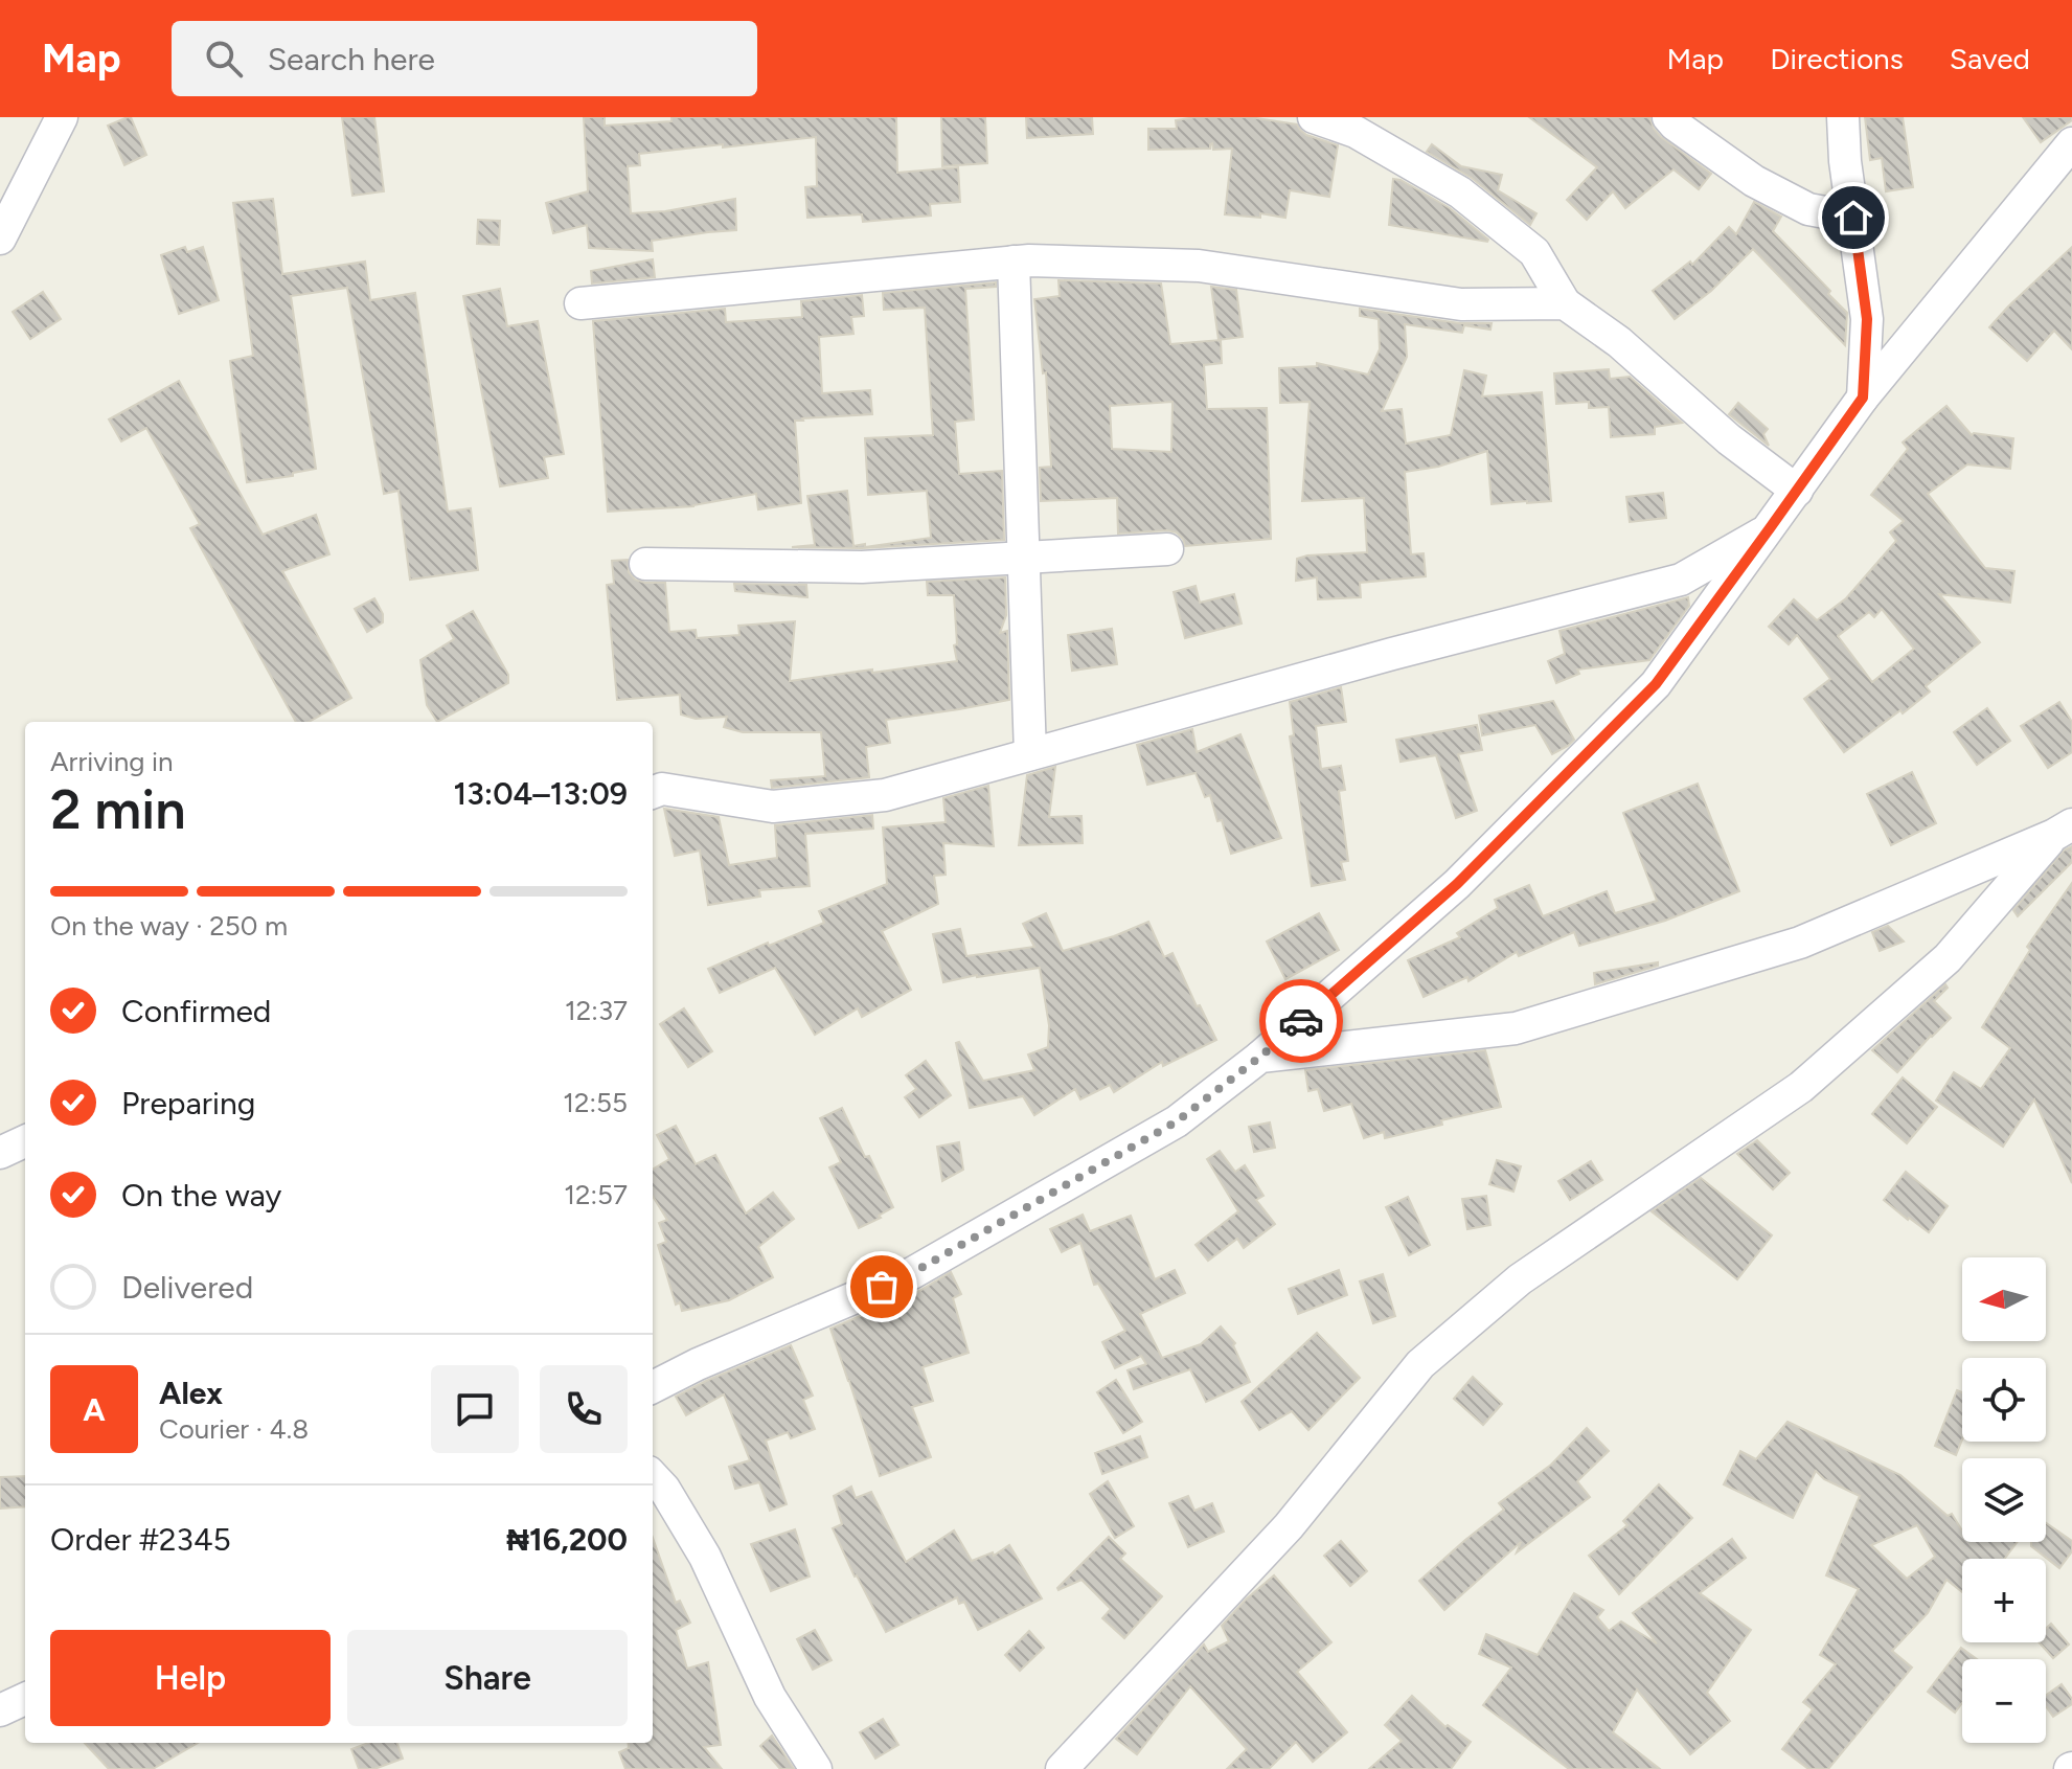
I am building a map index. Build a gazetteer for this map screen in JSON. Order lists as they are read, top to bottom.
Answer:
{
  "north": "left",
  "page": {
    "header": "Map",
    "search": "Search here",
    "nav": ["Map", "Directions", "Saved"],
    "heading": ["2 min", "Arriving in", "13:04–13:09"],
    "panel": [
      "Alex",
      "Courier · 4.8",
      "Order #2345",
      "₦16,200"
    ],
    "bar": "On the way · 250 m",
    "list": [
      ["Confirmed", "12:37"],
      ["Preparing", "12:55"],
      ["On the way", "12:57"],
      "Delivered"
    ],
    "map_buttons": ["+", "−"],
    "round": "A",
    "buttons": ["Help", "Share"]
  }
}
